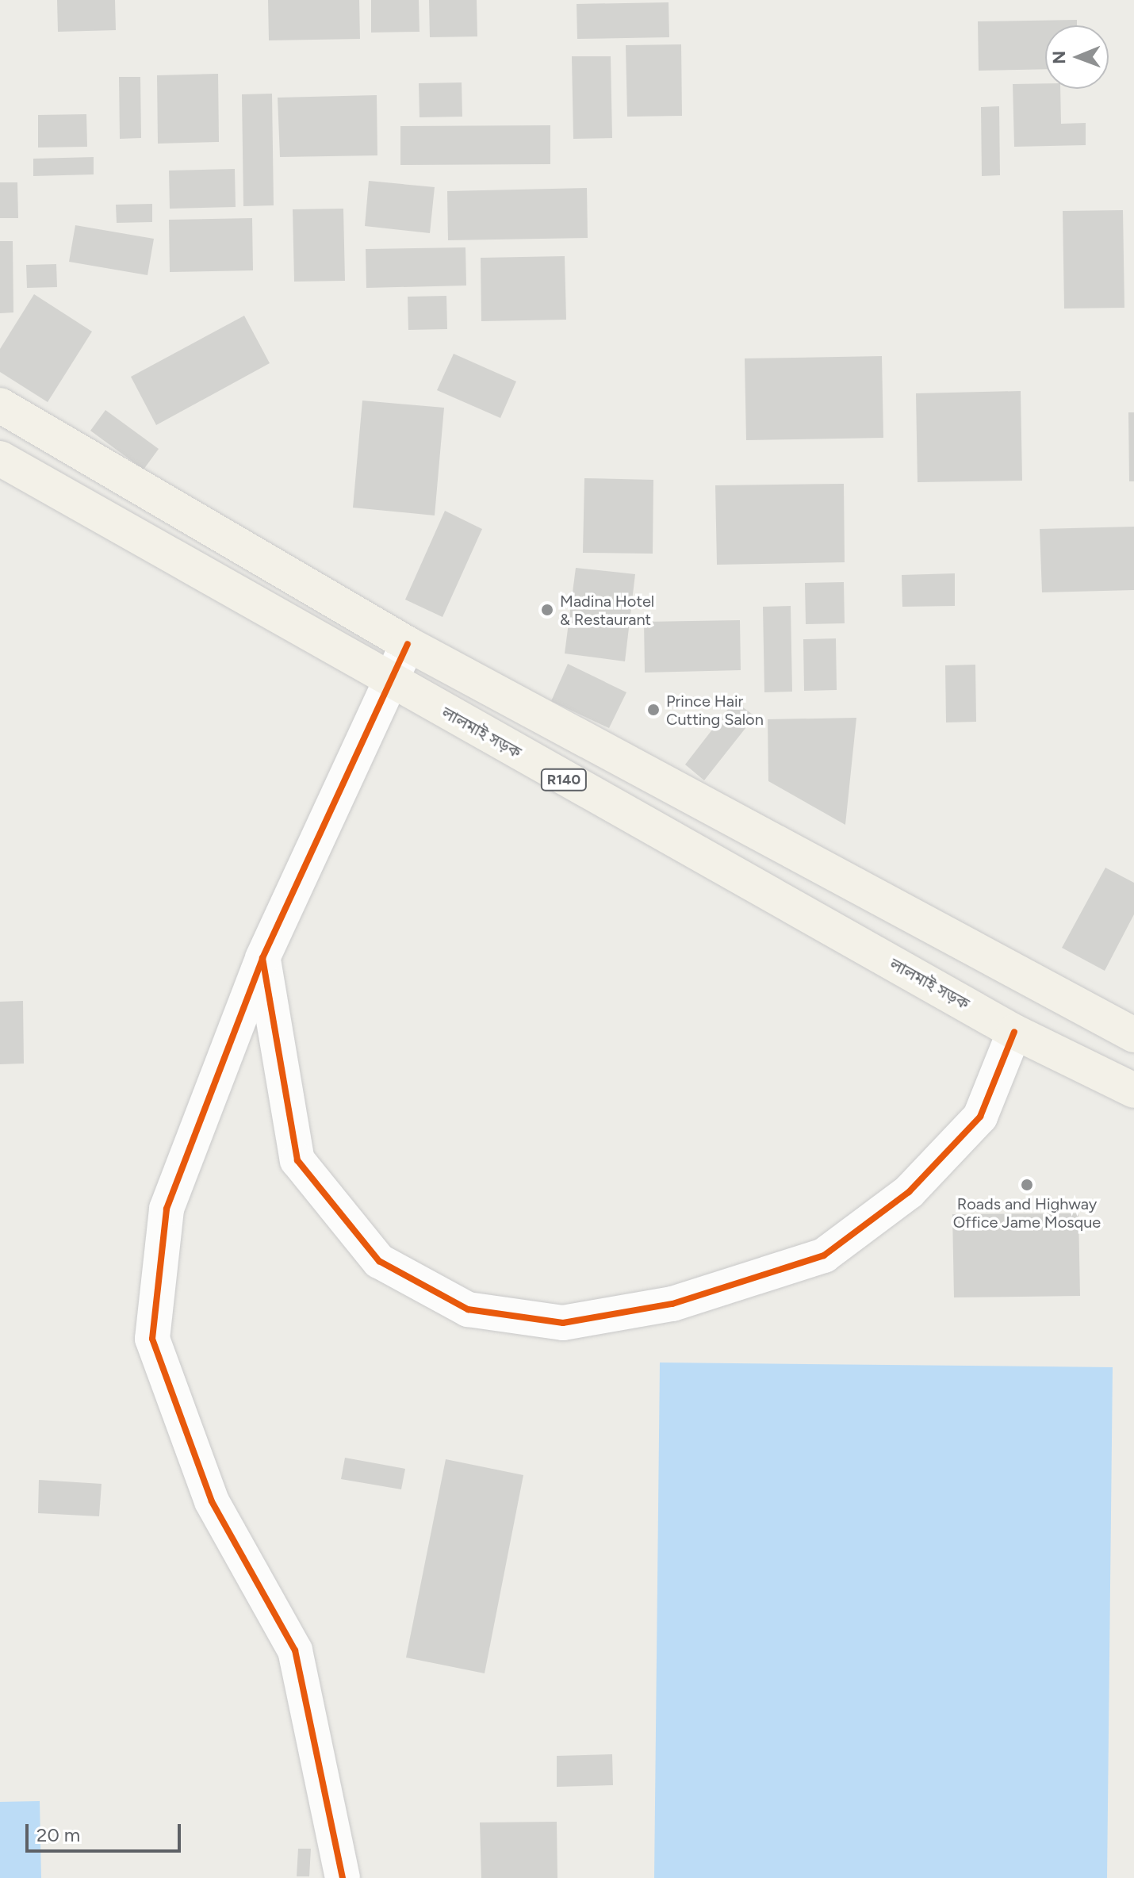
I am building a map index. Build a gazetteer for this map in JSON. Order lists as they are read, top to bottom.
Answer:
{
  "streets": {
    "main road": ["লালমাই সড়ক", "R140"]
  },
  "places": ["Madina Hotel & Restaurant", "Prince Hair Cutting Salon", "Roads and Highway Office Jame Mosque"],
  "scale_bar": "20 m",
  "north": "left"
}
